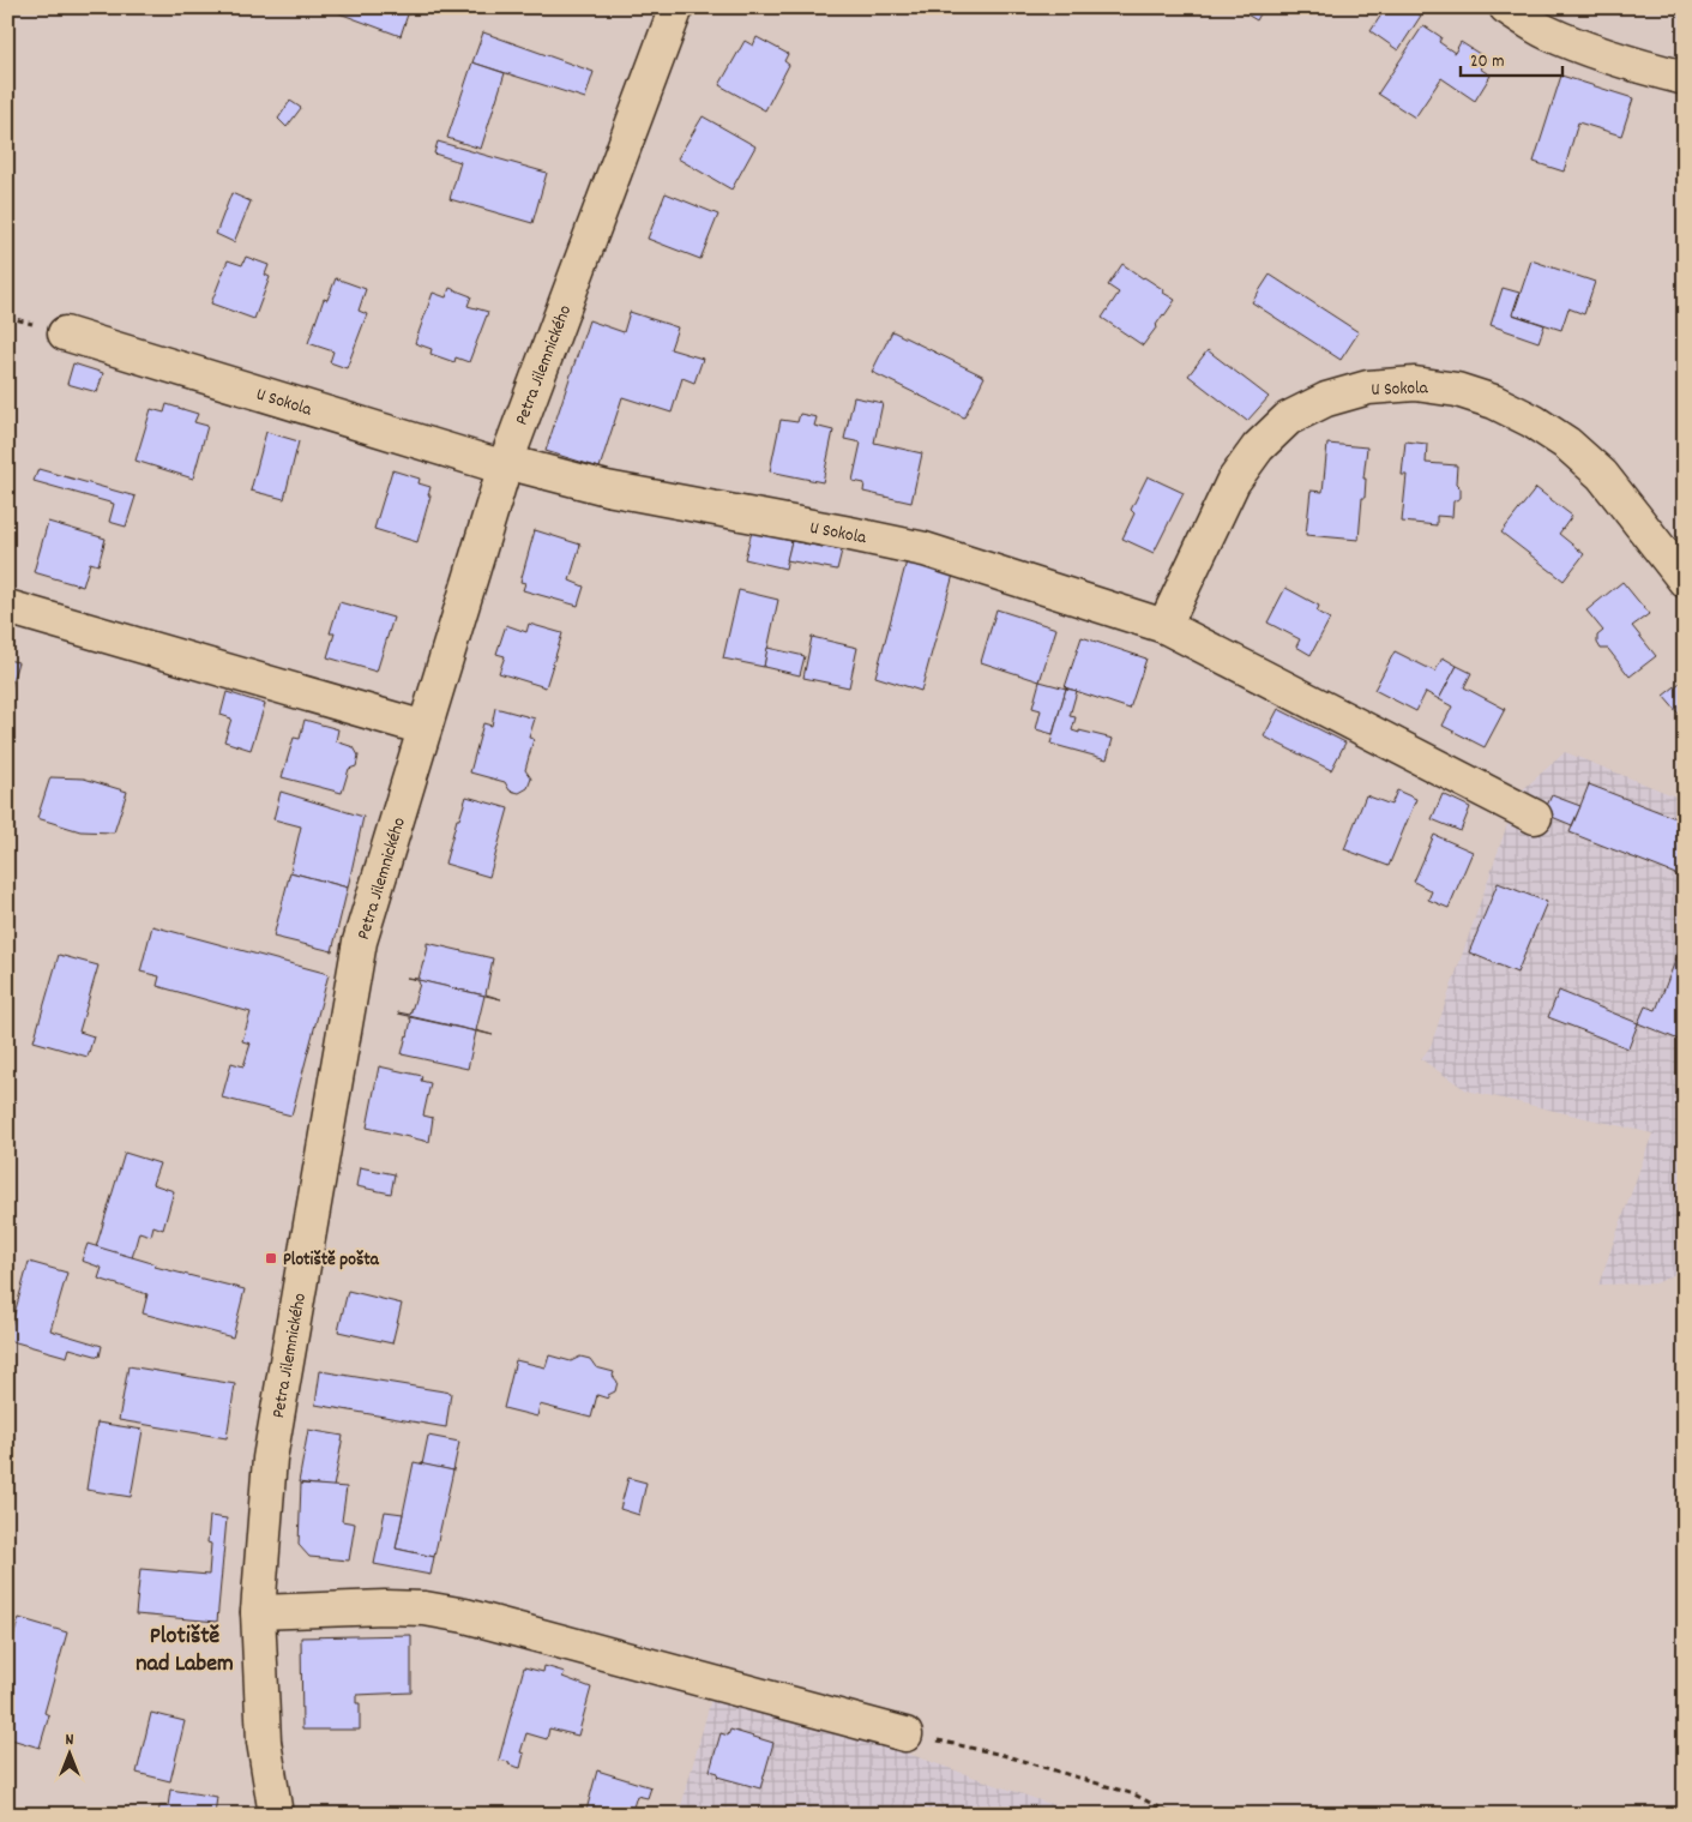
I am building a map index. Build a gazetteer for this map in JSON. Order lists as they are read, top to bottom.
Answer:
{
  "streets": {
    "street": ["Petra Jilemnického", "U Sokola"]
  },
  "crossings": [
    ["Petra Jilemnického", "U Sokola"]
  ],
  "districts": ["Plotiště nad Labem"],
  "places": {
    "transit": ["Plotiště pošta"]
  },
  "scale_bar": "20 m",
  "north": "top"
}
